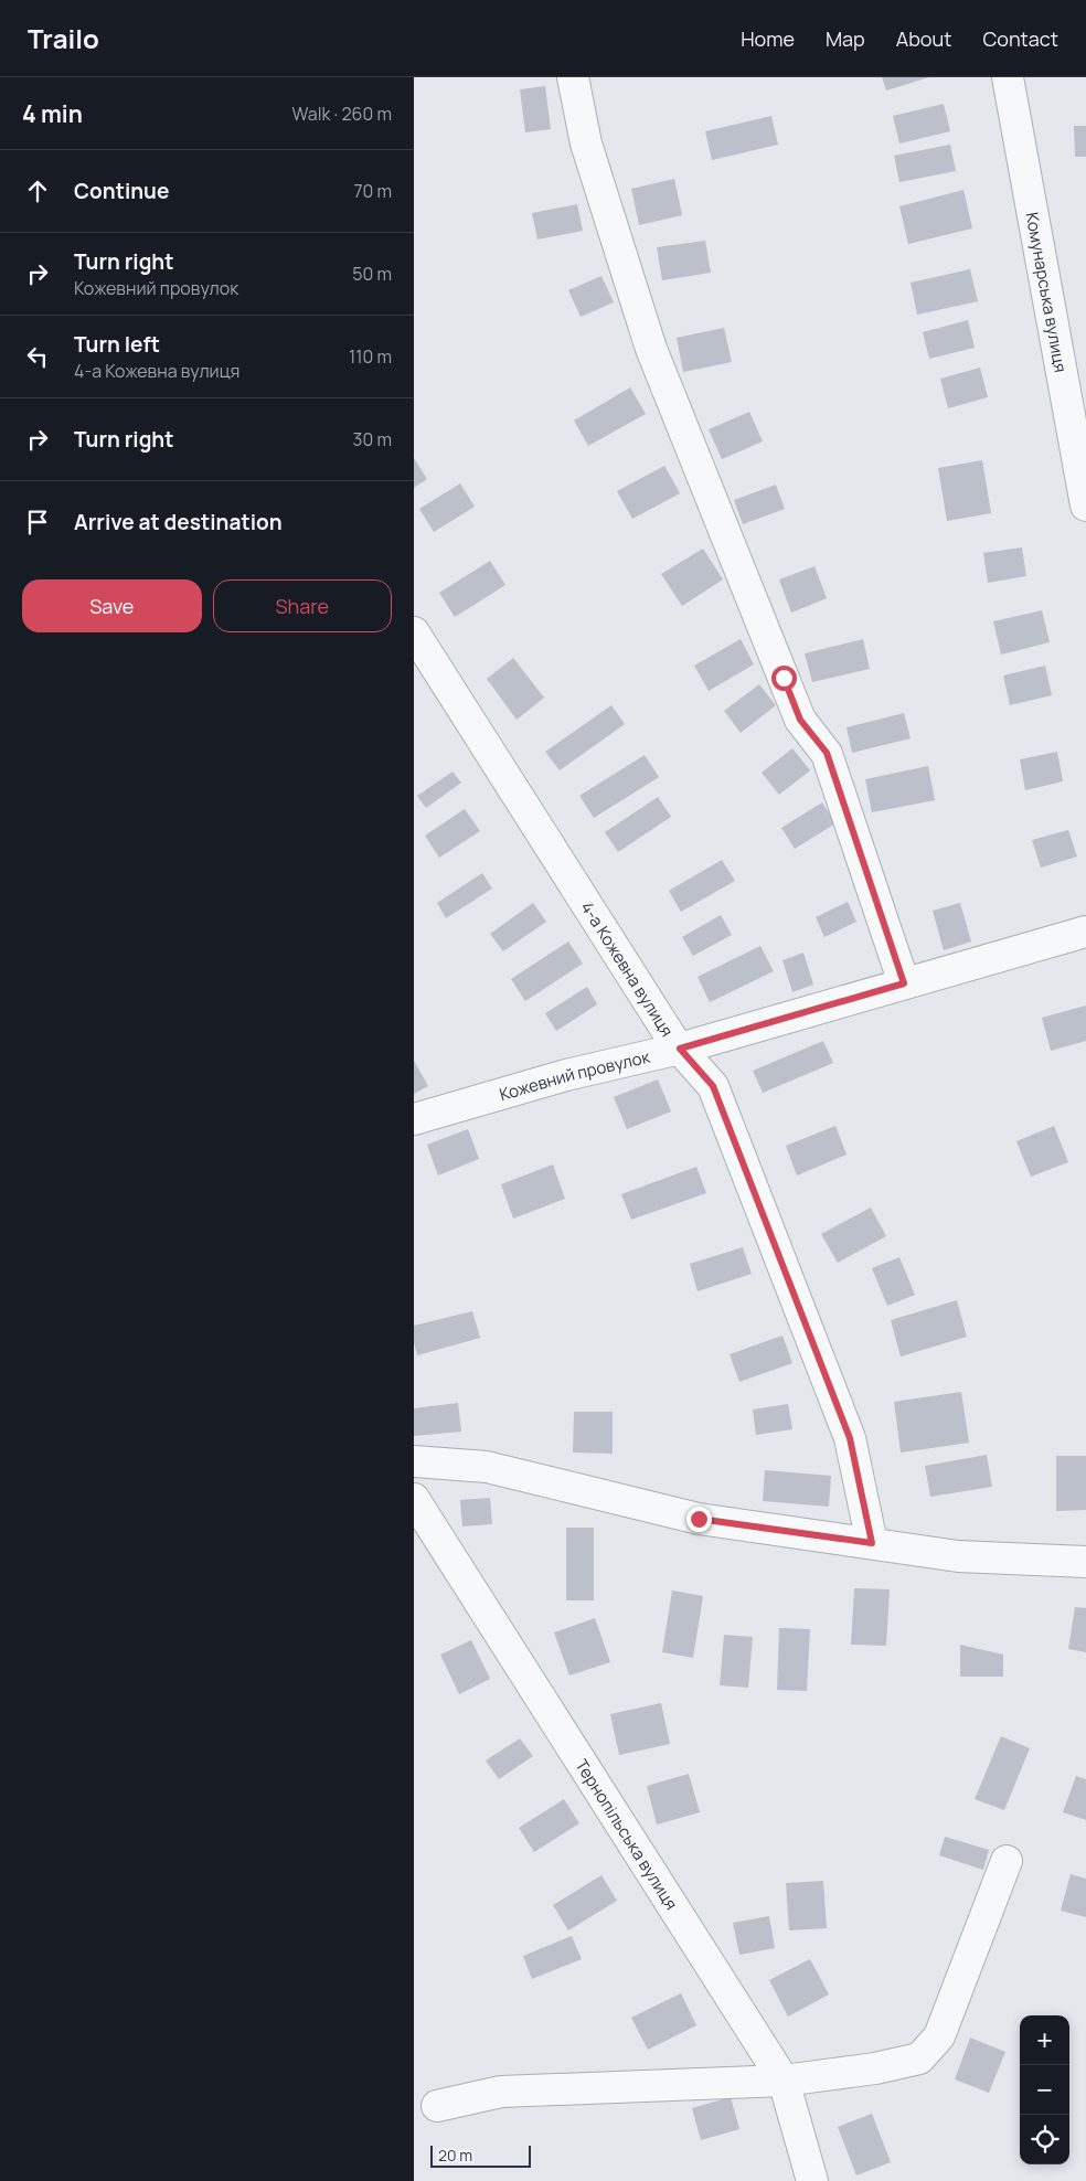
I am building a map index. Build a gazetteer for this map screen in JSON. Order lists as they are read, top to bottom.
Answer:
{
  "streets": {
    "street": [
      "Комунарська вулиця",
      "4-а Кожевна вулиця",
      "Кожевний провулок",
      "Тернопільська вулиця"
    ]
  },
  "crossings": [
    ["4-а Кожевна вулиця", "Кожевний провулок"]
  ],
  "scale_bar": "20 m",
  "page": {
    "header": "Trailo",
    "nav": [
      "Home",
      "Map",
      "About",
      "Contact"
    ],
    "heading": ["4 min", "Walk · 260 m"],
    "list": [
      ["Continue", "70 m"],
      ["Turn right", "Кожевний провулок", "50 m"],
      ["Turn left", "4-а Кожевна вулиця", "110 m"],
      ["Turn right", "30 m"],
      "Arrive at destination"
    ],
    "buttons": ["Save", "Share"],
    "map_buttons": ["+", "−"],
    "scale": "20 m"
  }
}
